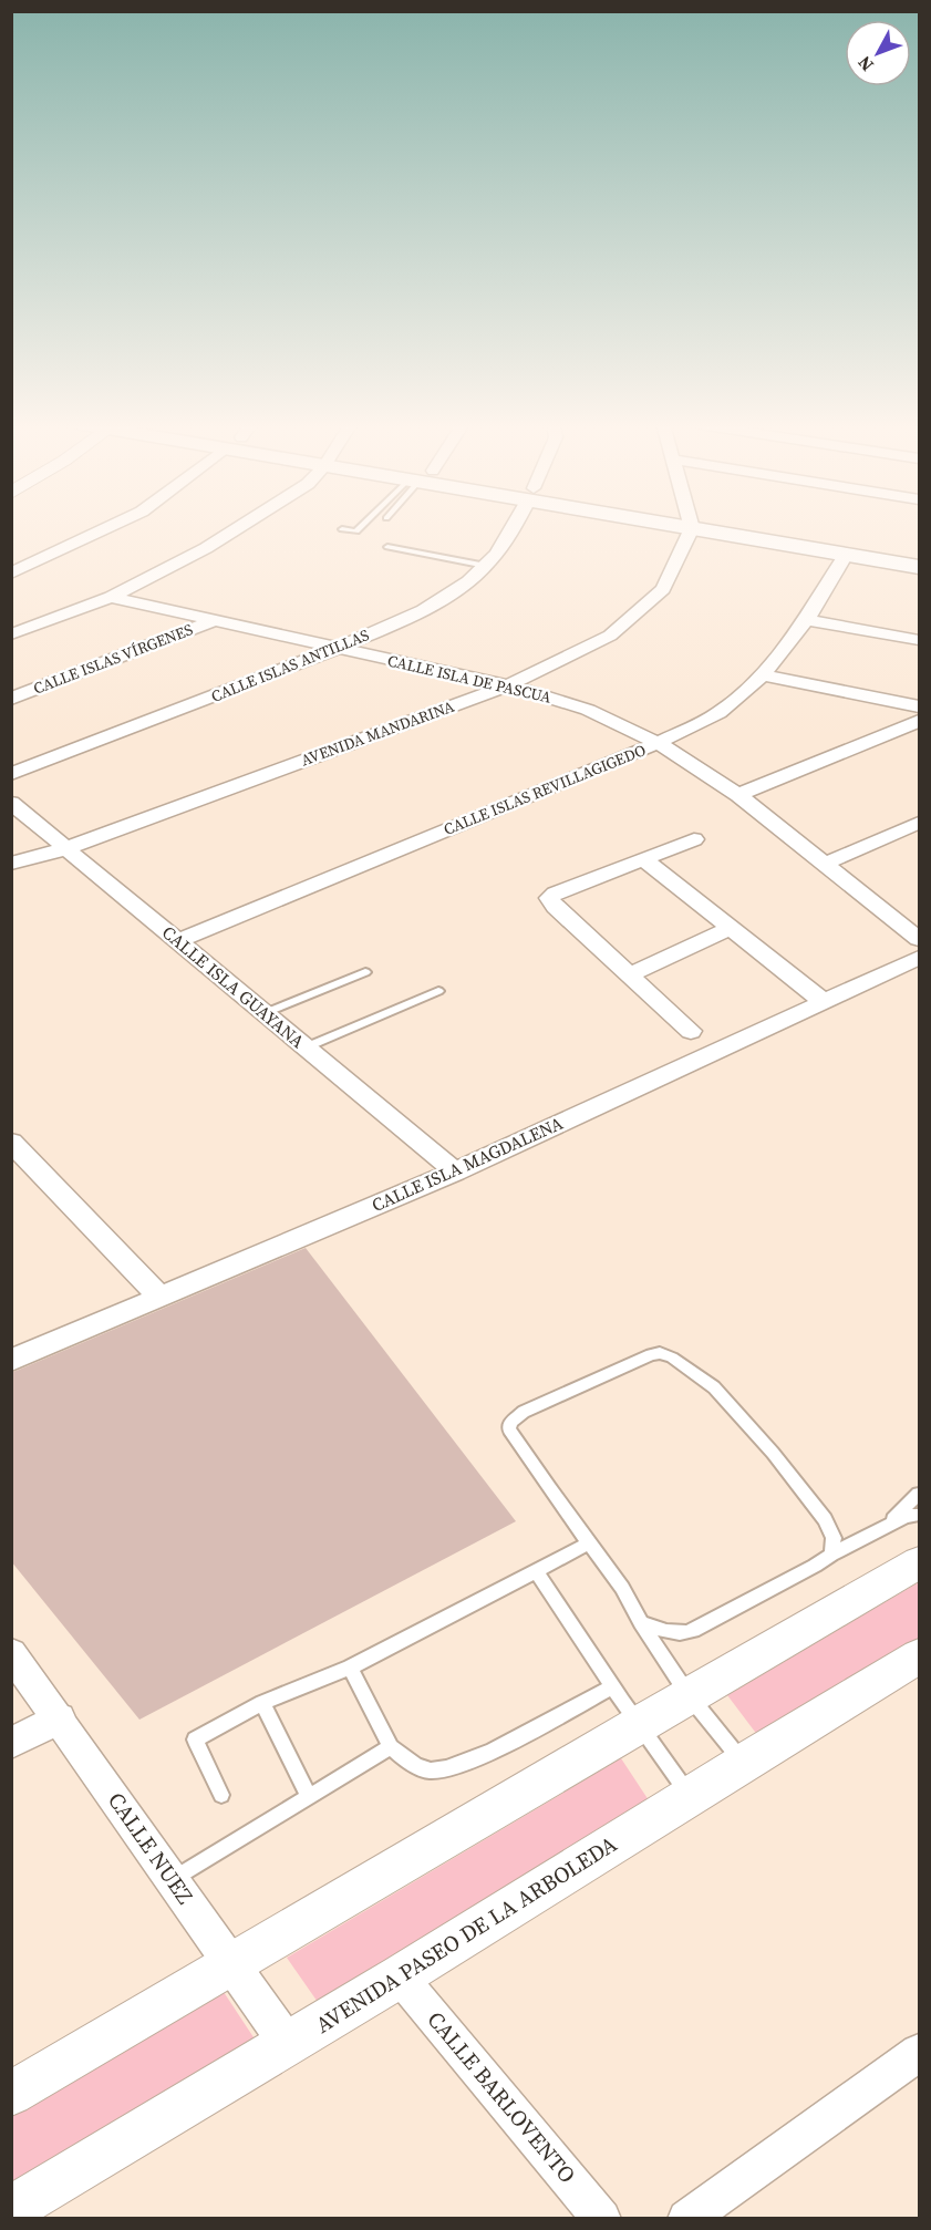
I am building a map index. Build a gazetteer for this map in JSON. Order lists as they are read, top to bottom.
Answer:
{
  "streets": {
    "street": [
      "CALLE ISLAS VÍRGENES",
      "CALLE ISLAS ANTILLAS",
      "CALLE ISLA DE PASCUA",
      "AVENIDA MANDARINA",
      "CALLE ISLAS REVILLAGIGEDO",
      "CALLE ISLA GUAYANA",
      "CALLE ISLA MAGDALENA",
      "CALLE NUEZ",
      "AVENIDA PASEO DE LA ARBOLEDA",
      "CALLE BARLOVENTO"
    ]
  },
  "crossings": [
    ["CALLE ISLAS VÍRGENES", "CALLE ISLA DE PASCUA"],
    ["CALLE ISLAS ANTILLAS", "CALLE ISLA DE PASCUA"],
    ["CALLE ISLA DE PASCUA", "AVENIDA MANDARINA"],
    ["CALLE ISLA DE PASCUA", "CALLE ISLAS REVILLAGIGEDO"],
    ["AVENIDA MANDARINA", "CALLE ISLA GUAYANA"],
    ["CALLE ISLAS REVILLAGIGEDO", "CALLE ISLA GUAYANA"],
    ["CALLE ISLA GUAYANA", "CALLE ISLA MAGDALENA"],
    ["CALLE NUEZ", "AVENIDA PASEO DE LA ARBOLEDA"],
    ["AVENIDA PASEO DE LA ARBOLEDA", "CALLE BARLOVENTO"]
  ],
  "north": "bottom left"
}
